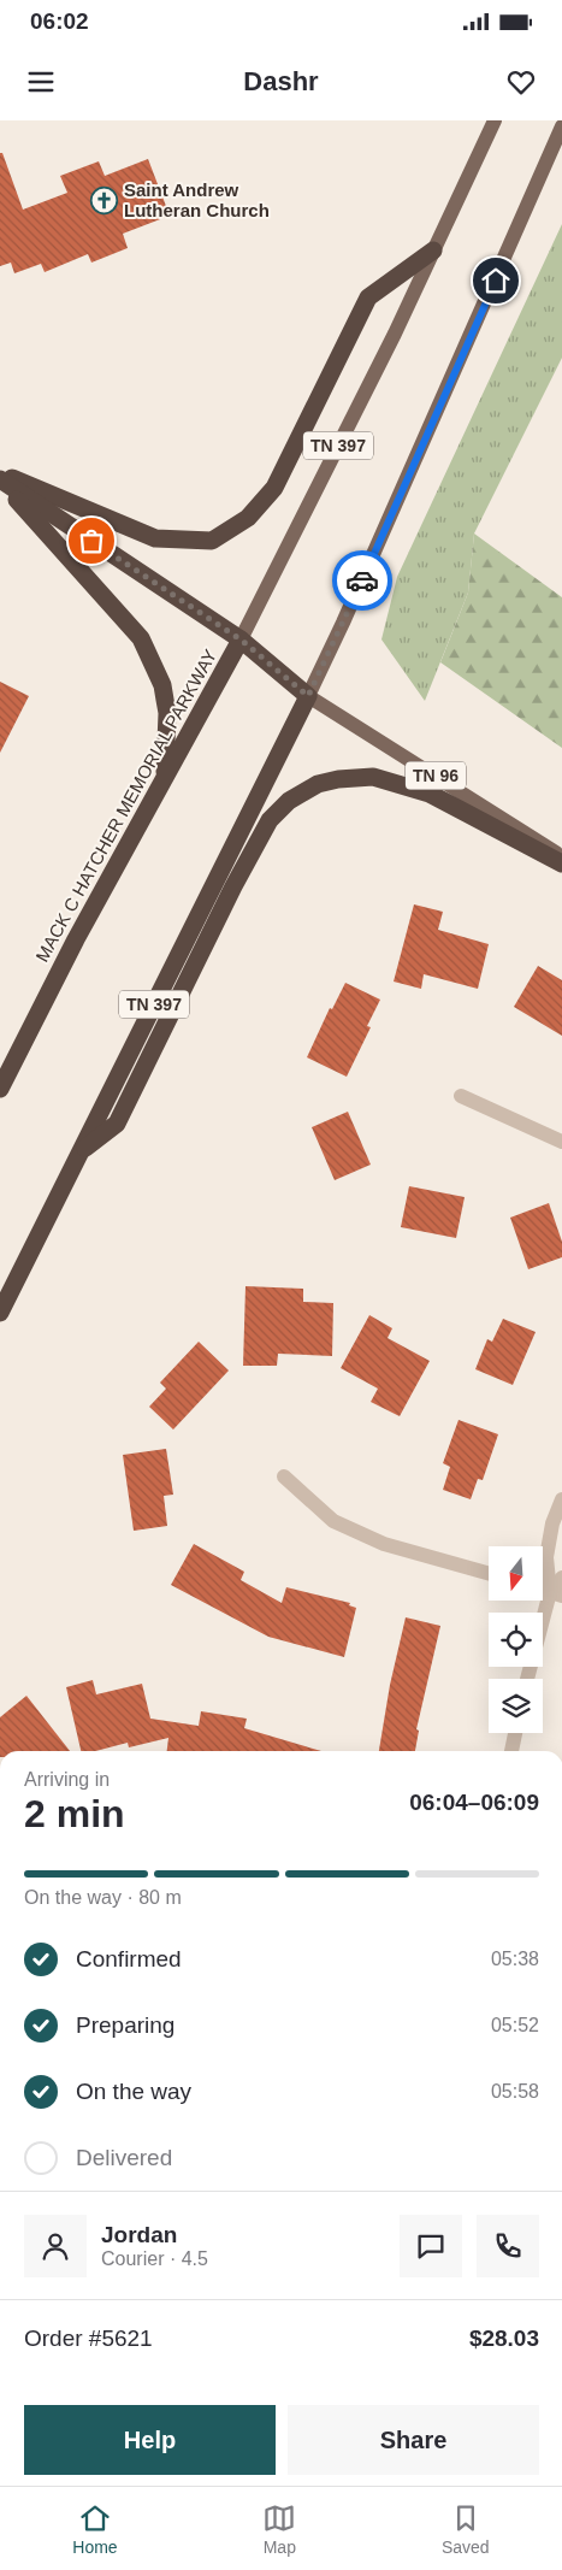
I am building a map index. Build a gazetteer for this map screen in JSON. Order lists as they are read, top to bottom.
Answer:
{
  "streets": {
    "highway": ["TN 397", "TN 96", "MACK C HATCHER MEMORIAL PARKWAY"]
  },
  "crossings": [
    ["TN 397", "TN 96"],
    ["TN 96", "MACK C HATCHER MEMORIAL PARKWAY"]
  ],
  "places": {
    "church": ["Saint Andrew Lutheran Church"]
  },
  "north": "bottom",
  "page": {
    "status": "06:02",
    "header": "Dashr",
    "heading": ["2 min", "Arriving in", "06:04–06:09"],
    "panel": [
      "Jordan",
      "Courier · 4.5",
      "Order #5621",
      "$28.03"
    ],
    "bar": "On the way · 80 m",
    "list": [
      ["Confirmed", "05:38"],
      ["Preparing", "05:52"],
      ["On the way", "05:58"],
      "Delivered"
    ],
    "buttons": ["Help", "Share"],
    "tabs": ["Home", "Map", "Saved"]
  }
}
